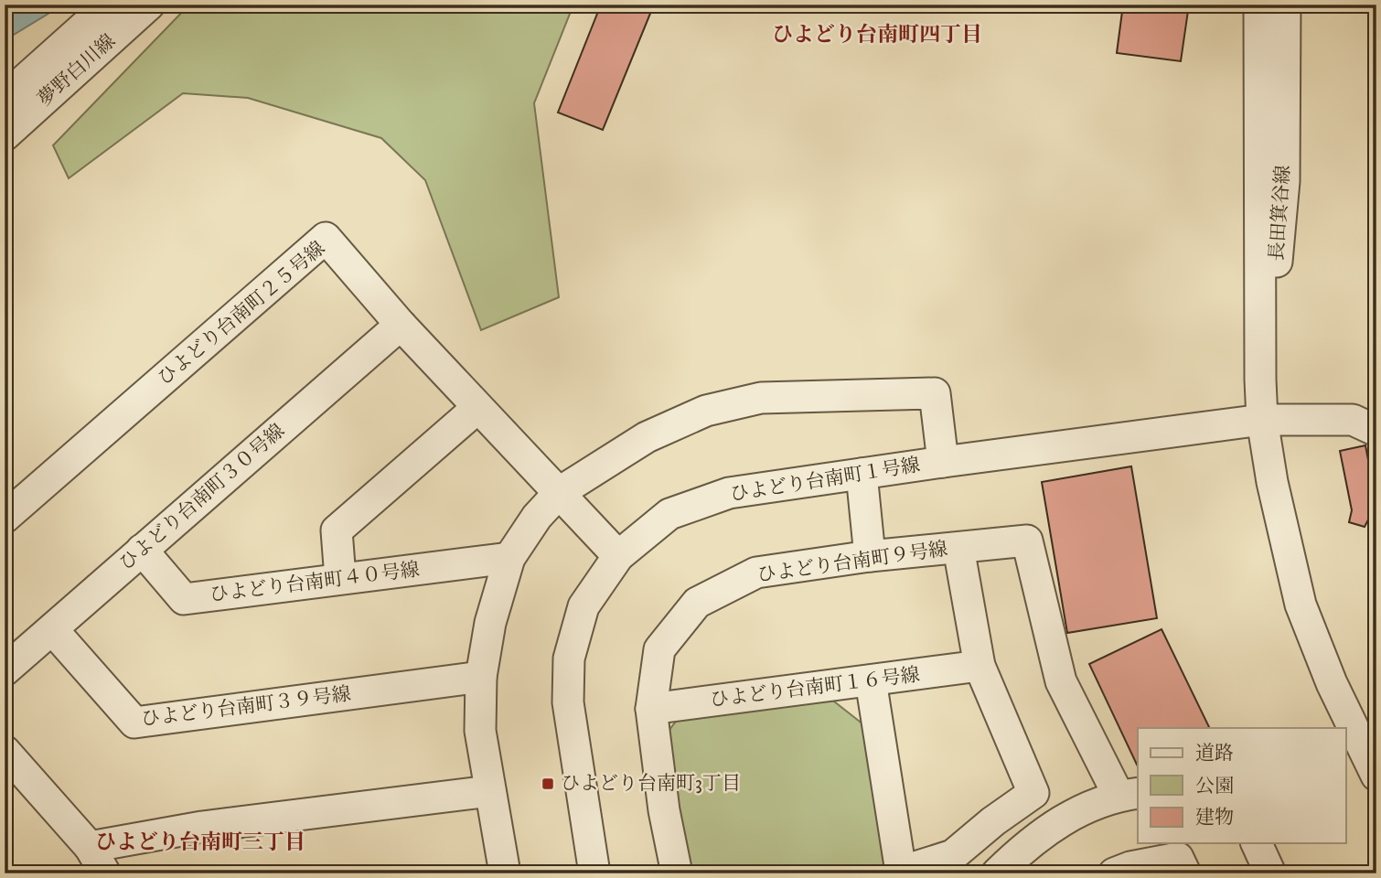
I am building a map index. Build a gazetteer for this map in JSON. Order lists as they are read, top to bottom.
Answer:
{
  "streets": {
    "street": [
      "夢野白川線",
      "長田箕谷線",
      "ひよどり台南町２５号線",
      "ひよどり台南町１号線",
      "ひよどり台南町３０号線",
      "ひよどり台南町９号線",
      "ひよどり台南町４０号線",
      "ひよどり台南町１６号線",
      "ひよどり台南町３９号線"
    ]
  },
  "crossings": [
    ["長田箕谷線", "ひよどり台南町１号線"],
    ["ひよどり台南町２５号線", "ひよどり台南町１号線"],
    ["ひよどり台南町２５号線", "ひよどり台南町３０号線"],
    ["ひよどり台南町３０号線", "ひよどり台南町４０号線"],
    ["ひよどり台南町３０号線", "ひよどり台南町３９号線"],
    ["ひよどり台南町９号線", "ひよどり台南町１６号線"]
  ],
  "districts": ["ひよどり台南町四丁目", "ひよどり台南町三丁目"],
  "places": {
    "transit": ["ひよどり台南町3丁目"]
  },
  "legend": ["道路", "公園", "建物"]
}
